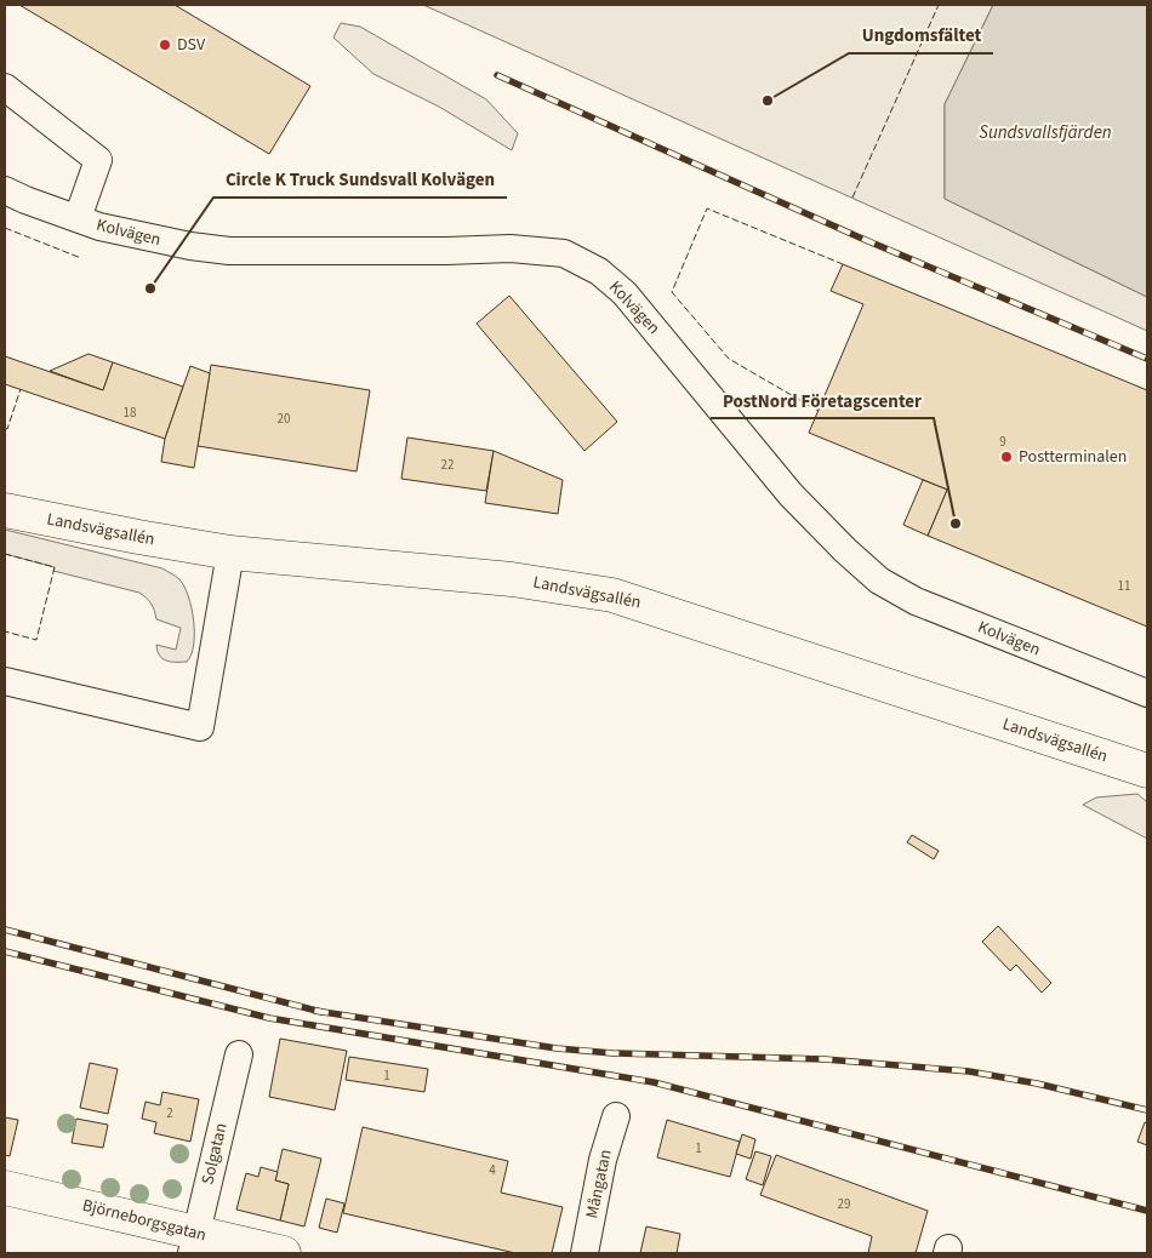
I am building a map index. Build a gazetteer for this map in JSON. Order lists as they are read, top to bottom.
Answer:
{
  "streets": {
    "main road": ["Landsvägsallén", "Björneborgsgatan"],
    "street": ["Kolvägen", "Solgatan", "Mångatan"]
  },
  "crossings": [
    ["Solgatan", "Björneborgsgatan"]
  ],
  "water": ["Sundsvallsfjärden"],
  "places": [
    "DSV",
    "Ungdomsfältet",
    "Circle K Truck Sundsvall Kolvägen",
    "Postterminalen",
    "PostNord Företagscenter"
  ],
  "house_numbers": [
    "18",
    "20",
    "9",
    "22",
    "11",
    "1",
    "2",
    "1",
    "4",
    "29"
  ]
}
